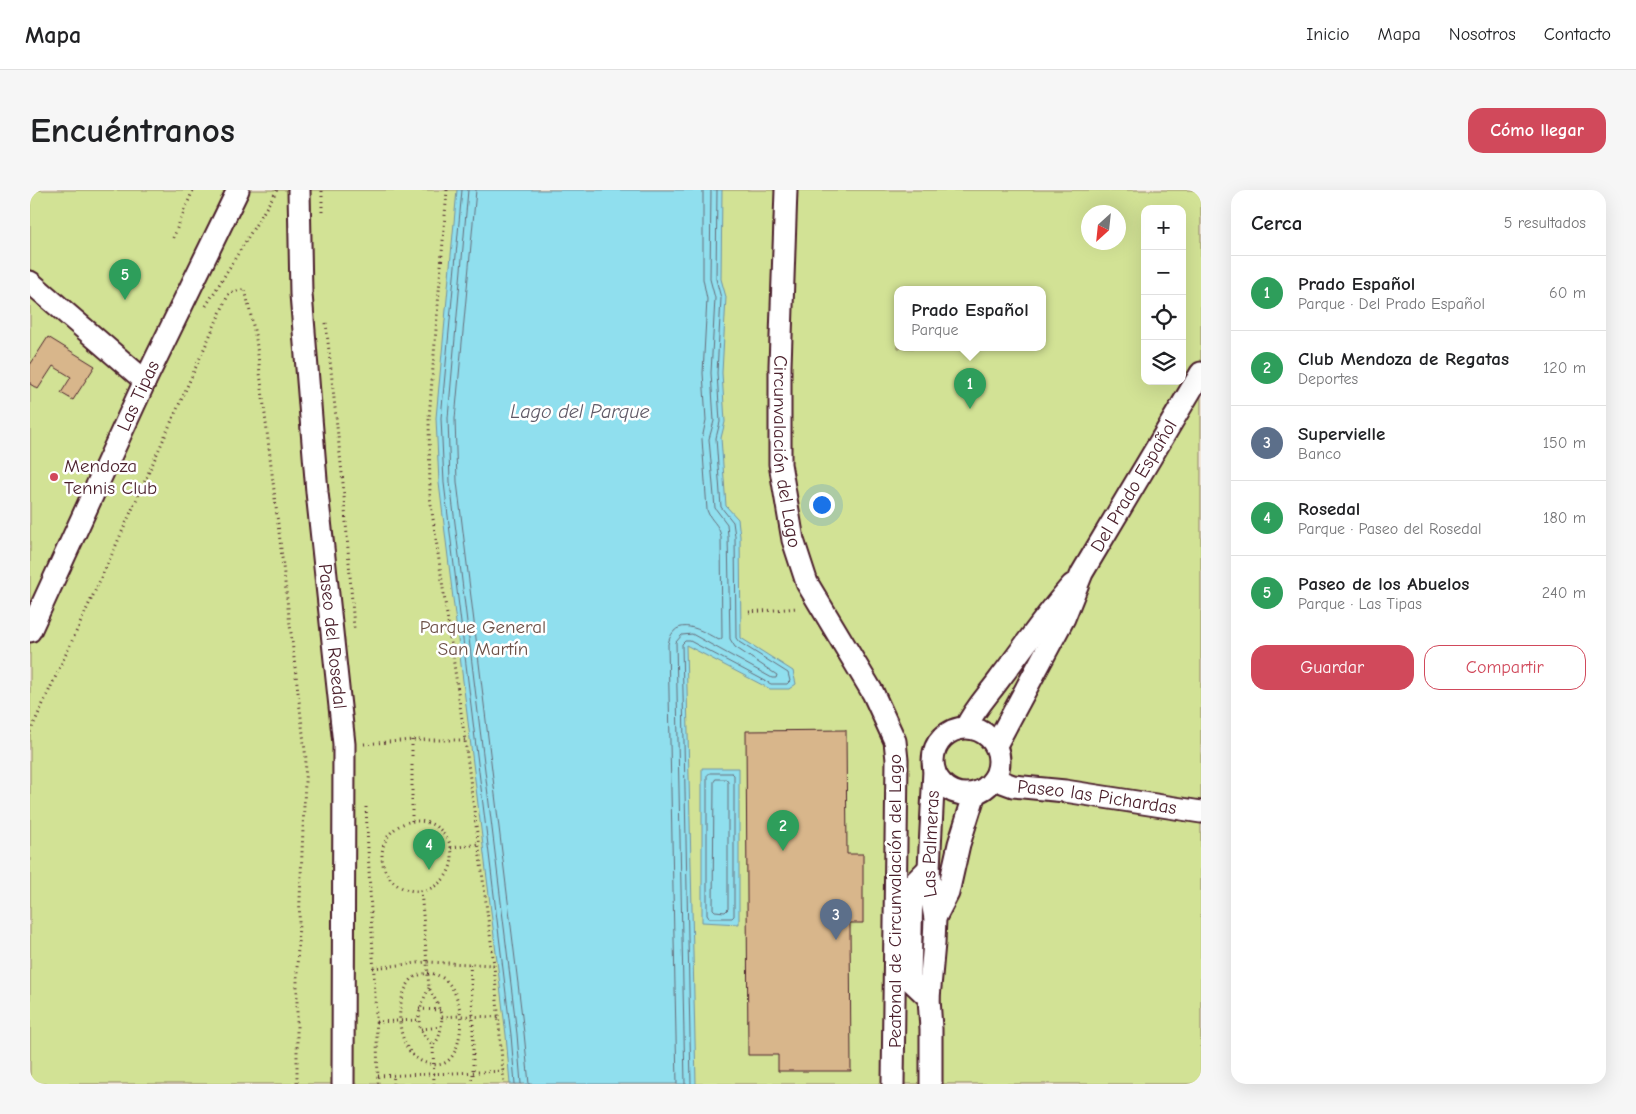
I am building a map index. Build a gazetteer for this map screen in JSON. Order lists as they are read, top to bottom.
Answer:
{
  "streets": {
    "street": [
      "Las Tipas",
      "Circunvalación del Lago",
      "Del Prado Español",
      "Paseo del Rosedal",
      "Paseo las Pichardas",
      "Las Palmeras",
      "Peatonal de Circunvalación del Lago"
    ]
  },
  "crossings": [
    ["Circunvalación del Lago", "Peatonal de Circunvalación del Lago"],
    ["Del Prado Español", "Paseo las Pichardas"],
    ["Del Prado Español", "Las Palmeras"],
    ["Paseo las Pichardas", "Las Palmeras"]
  ],
  "water": ["Lago del Parque"],
  "parks": ["Parque General San Martín"],
  "places": ["Mendoza Tennis Club"],
  "north": "bottom left",
  "page": {
    "header": "Mapa",
    "nav": [
      "Inicio",
      "Mapa",
      "Nosotros",
      "Contacto"
    ],
    "buttons": [
      "Cómo llegar",
      ["Guardar", "Compartir"]
    ],
    "title": "Encuéntranos",
    "heading": ["Cerca", "5 resultados"],
    "map_buttons": ["+", "−"],
    "list": [
      {
        "mark": "1",
        "name": "Prado Español",
        "note": "Parque · Del Prado Español",
        "value": "60 m"
      },
      {
        "mark": "2",
        "name": "Club Mendoza de Regatas",
        "note": "Deportes",
        "value": "120 m"
      },
      {
        "mark": "3",
        "name": "Supervielle",
        "note": "Banco",
        "value": "150 m"
      },
      {
        "mark": "4",
        "name": "Rosedal",
        "note": "Parque · Paseo del Rosedal",
        "value": "180 m"
      },
      {
        "mark": "5",
        "name": "Paseo de los Abuelos",
        "note": "Parque · Las Tipas",
        "value": "240 m"
      }
    ],
    "pins": [
      "5",
      "1",
      "2",
      "4",
      "3"
    ],
    "popup": ["Prado Español", "Parque"]
  }
}
